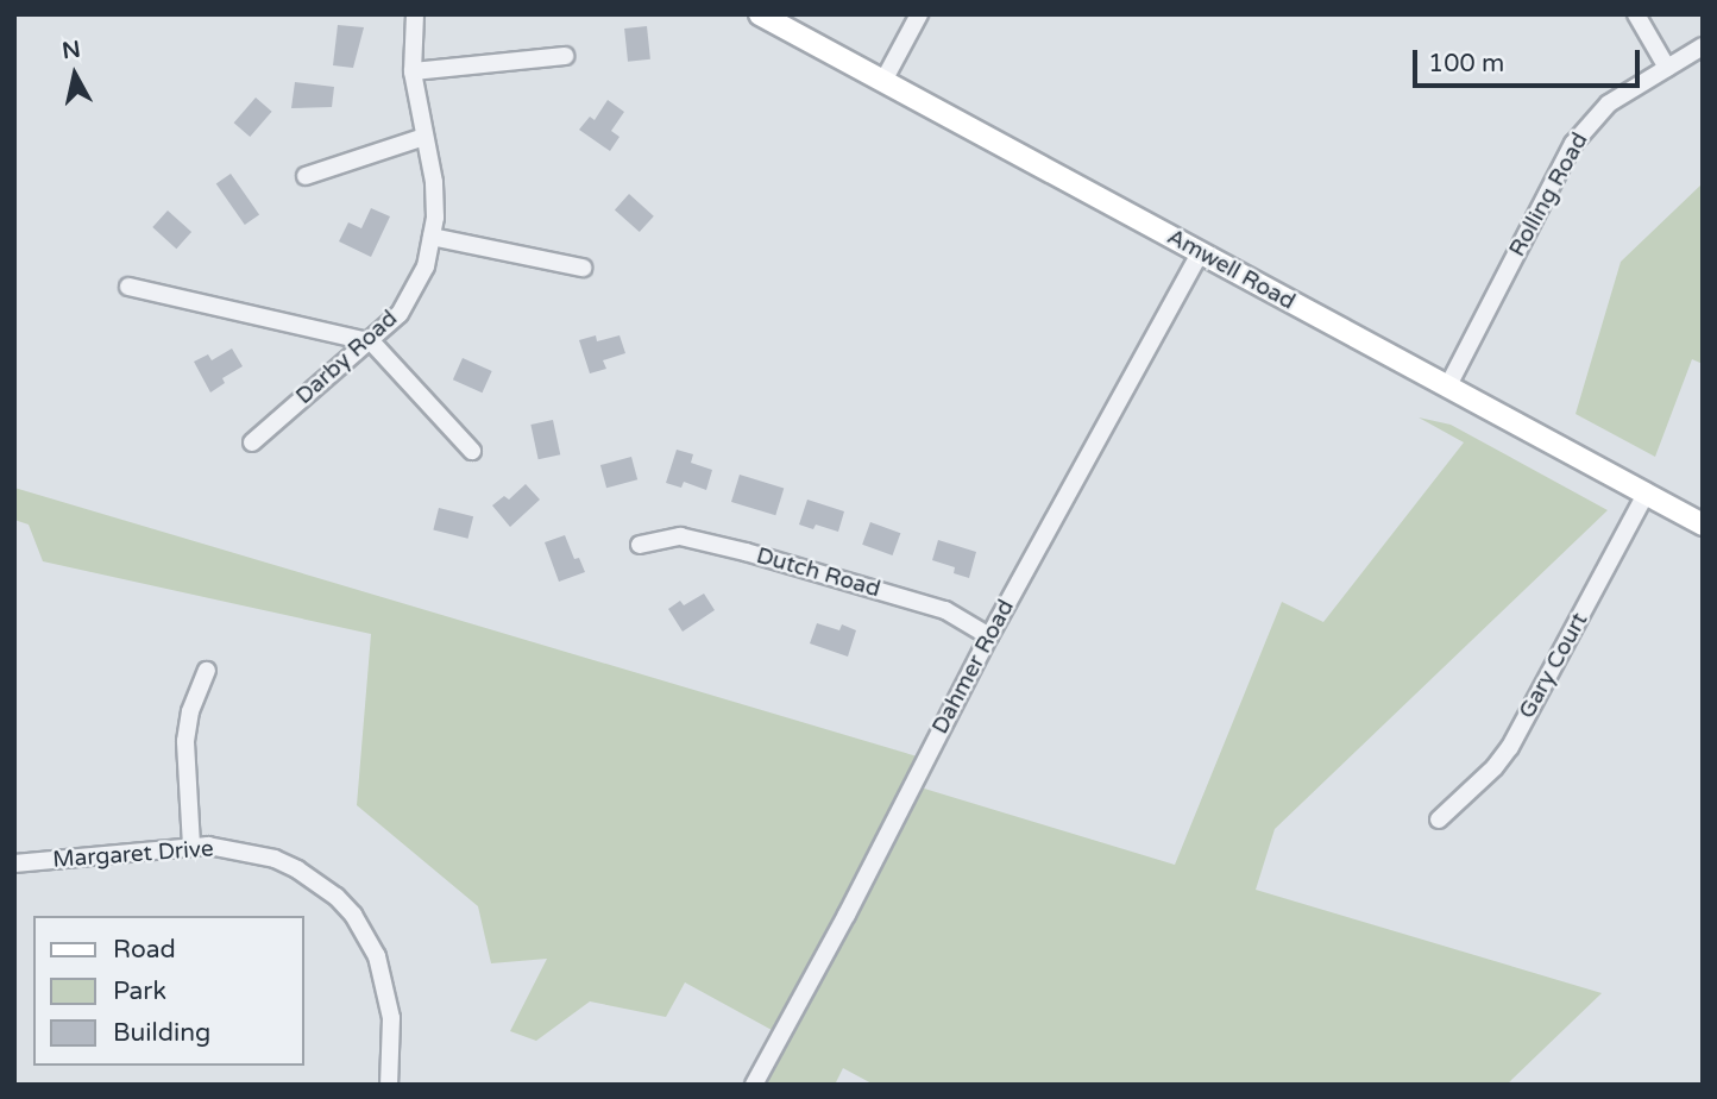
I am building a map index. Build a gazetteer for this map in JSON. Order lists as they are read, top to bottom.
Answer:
{
  "streets": {
    "main road": ["Amwell Road"],
    "street": [
      "Rolling Road",
      "Darby Road",
      "Dutch Road",
      "Gary Court",
      "Dahmer Road",
      "Margaret Drive"
    ]
  },
  "crossings": [
    ["Rolling Road", "Amwell Road"],
    ["Amwell Road", "Gary Court"],
    ["Amwell Road", "Dahmer Road"],
    ["Dutch Road", "Dahmer Road"]
  ],
  "legend": ["Road", "Park", "Building"],
  "scale_bar": "100 m",
  "north": "top"
}
